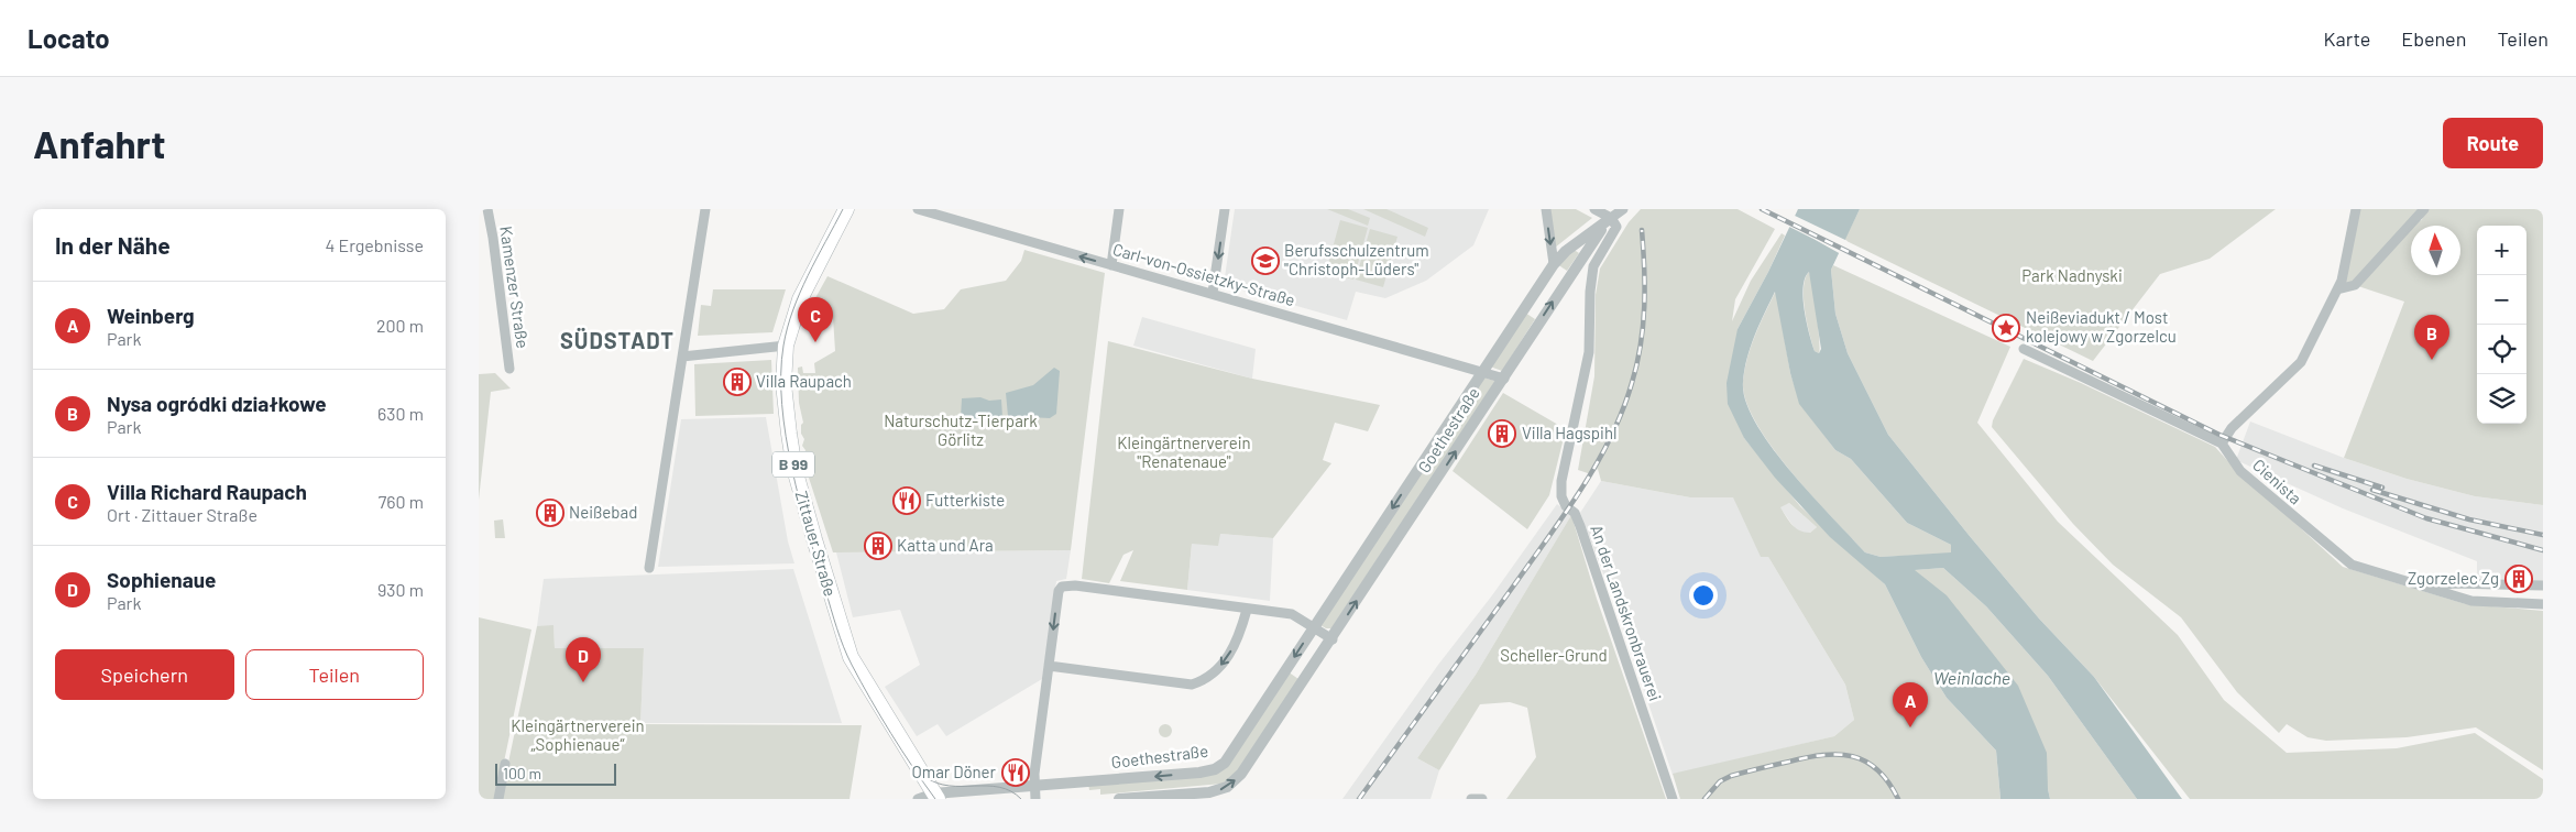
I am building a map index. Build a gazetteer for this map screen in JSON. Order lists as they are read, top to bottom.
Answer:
{
  "streets": {
    "main road": ["B 99", "Zittauer Straße"],
    "street": [
      "Carl-von-Ossietzky-Straße",
      "Kamenzer Straße",
      "Goethestraße",
      "Cienista",
      "An der Landskronbrauerei"
    ]
  },
  "crossings": [
    ["Carl-von-Ossietzky-Straße", "Goethestraße"],
    ["Goethestraße", "Zittauer Straße"],
    ["Goethestraße", "An der Landskronbrauerei"]
  ],
  "districts": ["SÜDSTADT"],
  "water": ["Weinlache"],
  "parks": [
    "Park Nadnyski",
    "Naturschutz-Tierpark Görlitz",
    "Kleingärtnerverein \"Renatenaue\"",
    "Scheller-Grund",
    "Kleingärtnerverein „Sophienaue“"
  ],
  "places": {
    "school or university": ["Berufsschulzentrum \"Christoph-Lüders\""],
    "place": ["Neißeviadukt / Most kolejowy w Zgorzelcu"],
    "building": [
      "Villa Raupach",
      "Villa Hagspihl",
      "Neißebad",
      "Katta und Ara",
      "Zgorzelec Zg"
    ],
    "restaurant": ["Futterkiste", "Omar Döner"]
  },
  "scale_bar": "100 m",
  "north": "top",
  "page": {
    "header": "Locato",
    "nav": ["Karte", "Ebenen", "Teilen"],
    "buttons": [
      "Route",
      ["Speichern", "Teilen"]
    ],
    "title": "Anfahrt",
    "heading": ["In der Nähe", "4 Ergebnisse"],
    "map_buttons": ["+", "−"],
    "list": [
      {
        "mark": "A",
        "name": "Weinberg",
        "note": "Park",
        "value": "200 m"
      },
      {
        "mark": "B",
        "name": "Nysa ogródki działkowe",
        "note": "Park",
        "value": "630 m"
      },
      {
        "mark": "C",
        "name": "Villa Richard Raupach",
        "note": "Ort · Zittauer Straße",
        "value": "760 m"
      },
      {
        "mark": "D",
        "name": "Sophienaue",
        "note": "Park",
        "value": "930 m"
      }
    ],
    "pins": [
      "C",
      "B",
      "D",
      "A"
    ],
    "scale": "100 m"
  }
}
